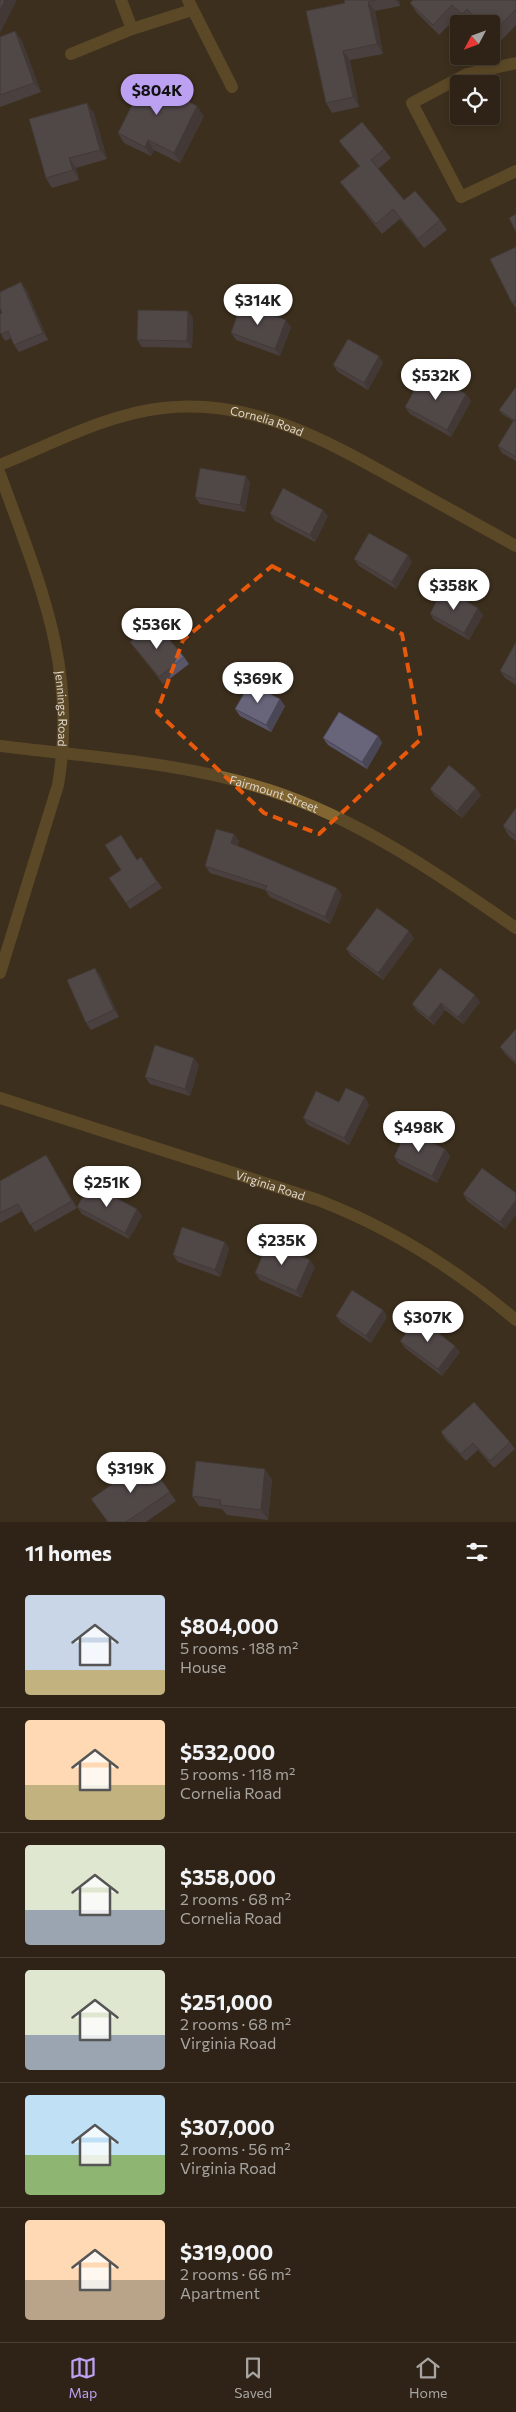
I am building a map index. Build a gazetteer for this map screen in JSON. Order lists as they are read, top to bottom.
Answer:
{
  "streets": {
    "street": [
      "Cornelia Road",
      "Jennings Road",
      "Fairmount Street",
      "Virginia Road"
    ]
  },
  "crossings": [
    ["Jennings Road", "Fairmount Street"]
  ],
  "north": "bottom left",
  "page": {
    "price": [
      "$804K",
      "$314K",
      "$532K",
      "$358K",
      "$536K",
      "$369K",
      "$498K",
      "$251K",
      "$235K",
      "$307K",
      "$319K"
    ],
    "heading": "11 homes",
    "list": [
      {
        "name": "$804,000",
        "note": "5 rooms · 188 m² · House"
      },
      {
        "name": "$532,000",
        "note": "5 rooms · 118 m² · Cornelia Road"
      },
      {
        "name": "$358,000",
        "note": "2 rooms · 68 m² · Cornelia Road"
      },
      {
        "name": "$251,000",
        "note": "2 rooms · 68 m² · Virginia Road"
      },
      {
        "name": "$307,000",
        "note": "2 rooms · 56 m² · Virginia Road"
      },
      {
        "name": "$319,000",
        "note": "2 rooms · 66 m² · Apartment"
      }
    ],
    "tabs": ["Map", "Saved", "Home"]
  }
}
